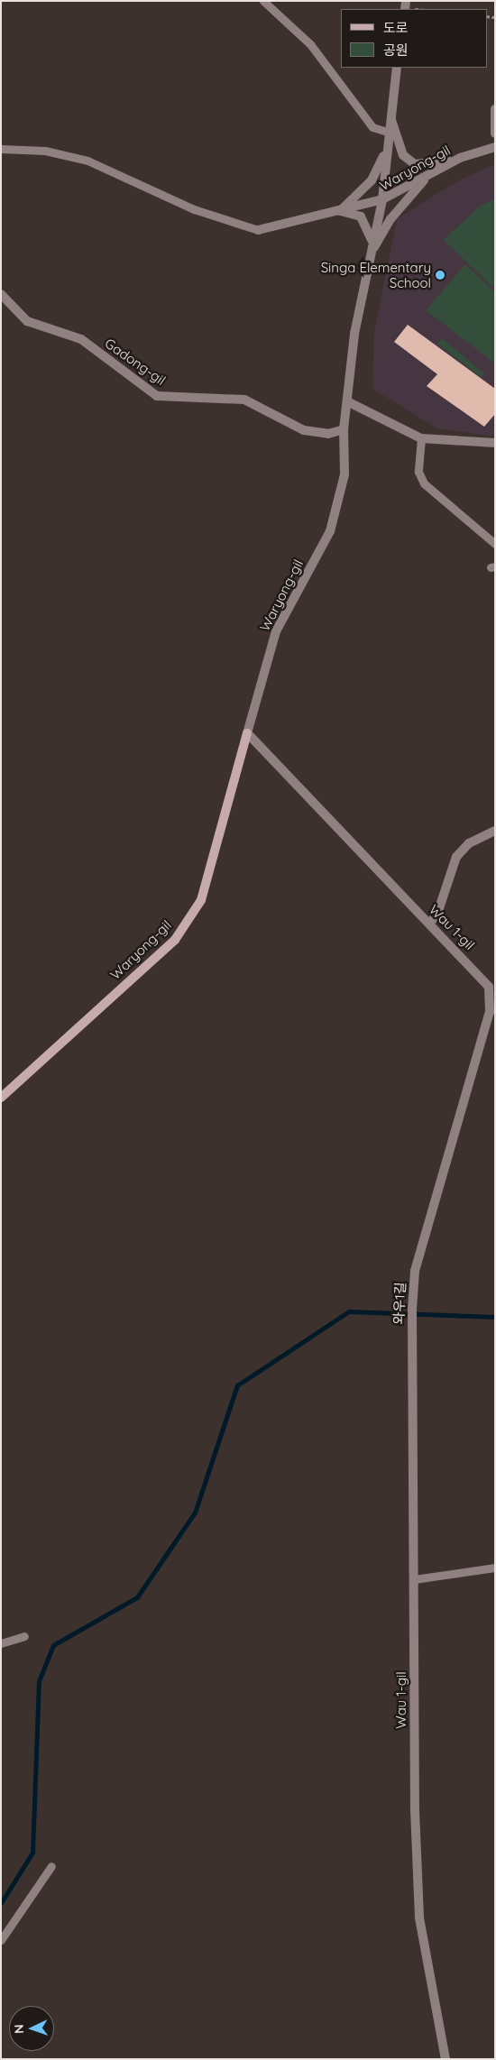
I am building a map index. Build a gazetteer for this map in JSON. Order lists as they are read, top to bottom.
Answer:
{
  "streets": {
    "street": [
      "Waryong-gil",
      "Gadong-gil",
      "Wau 1-gil",
      "와우1길"
    ]
  },
  "crossings": [
    ["Waryong-gil", "Gadong-gil"],
    ["Waryong-gil", "Wau 1-gil"],
    ["Wau 1-gil", "와우1길"]
  ],
  "places": ["Singa Elementary School"],
  "legend": ["도로", "공원"],
  "north": "left"
}
